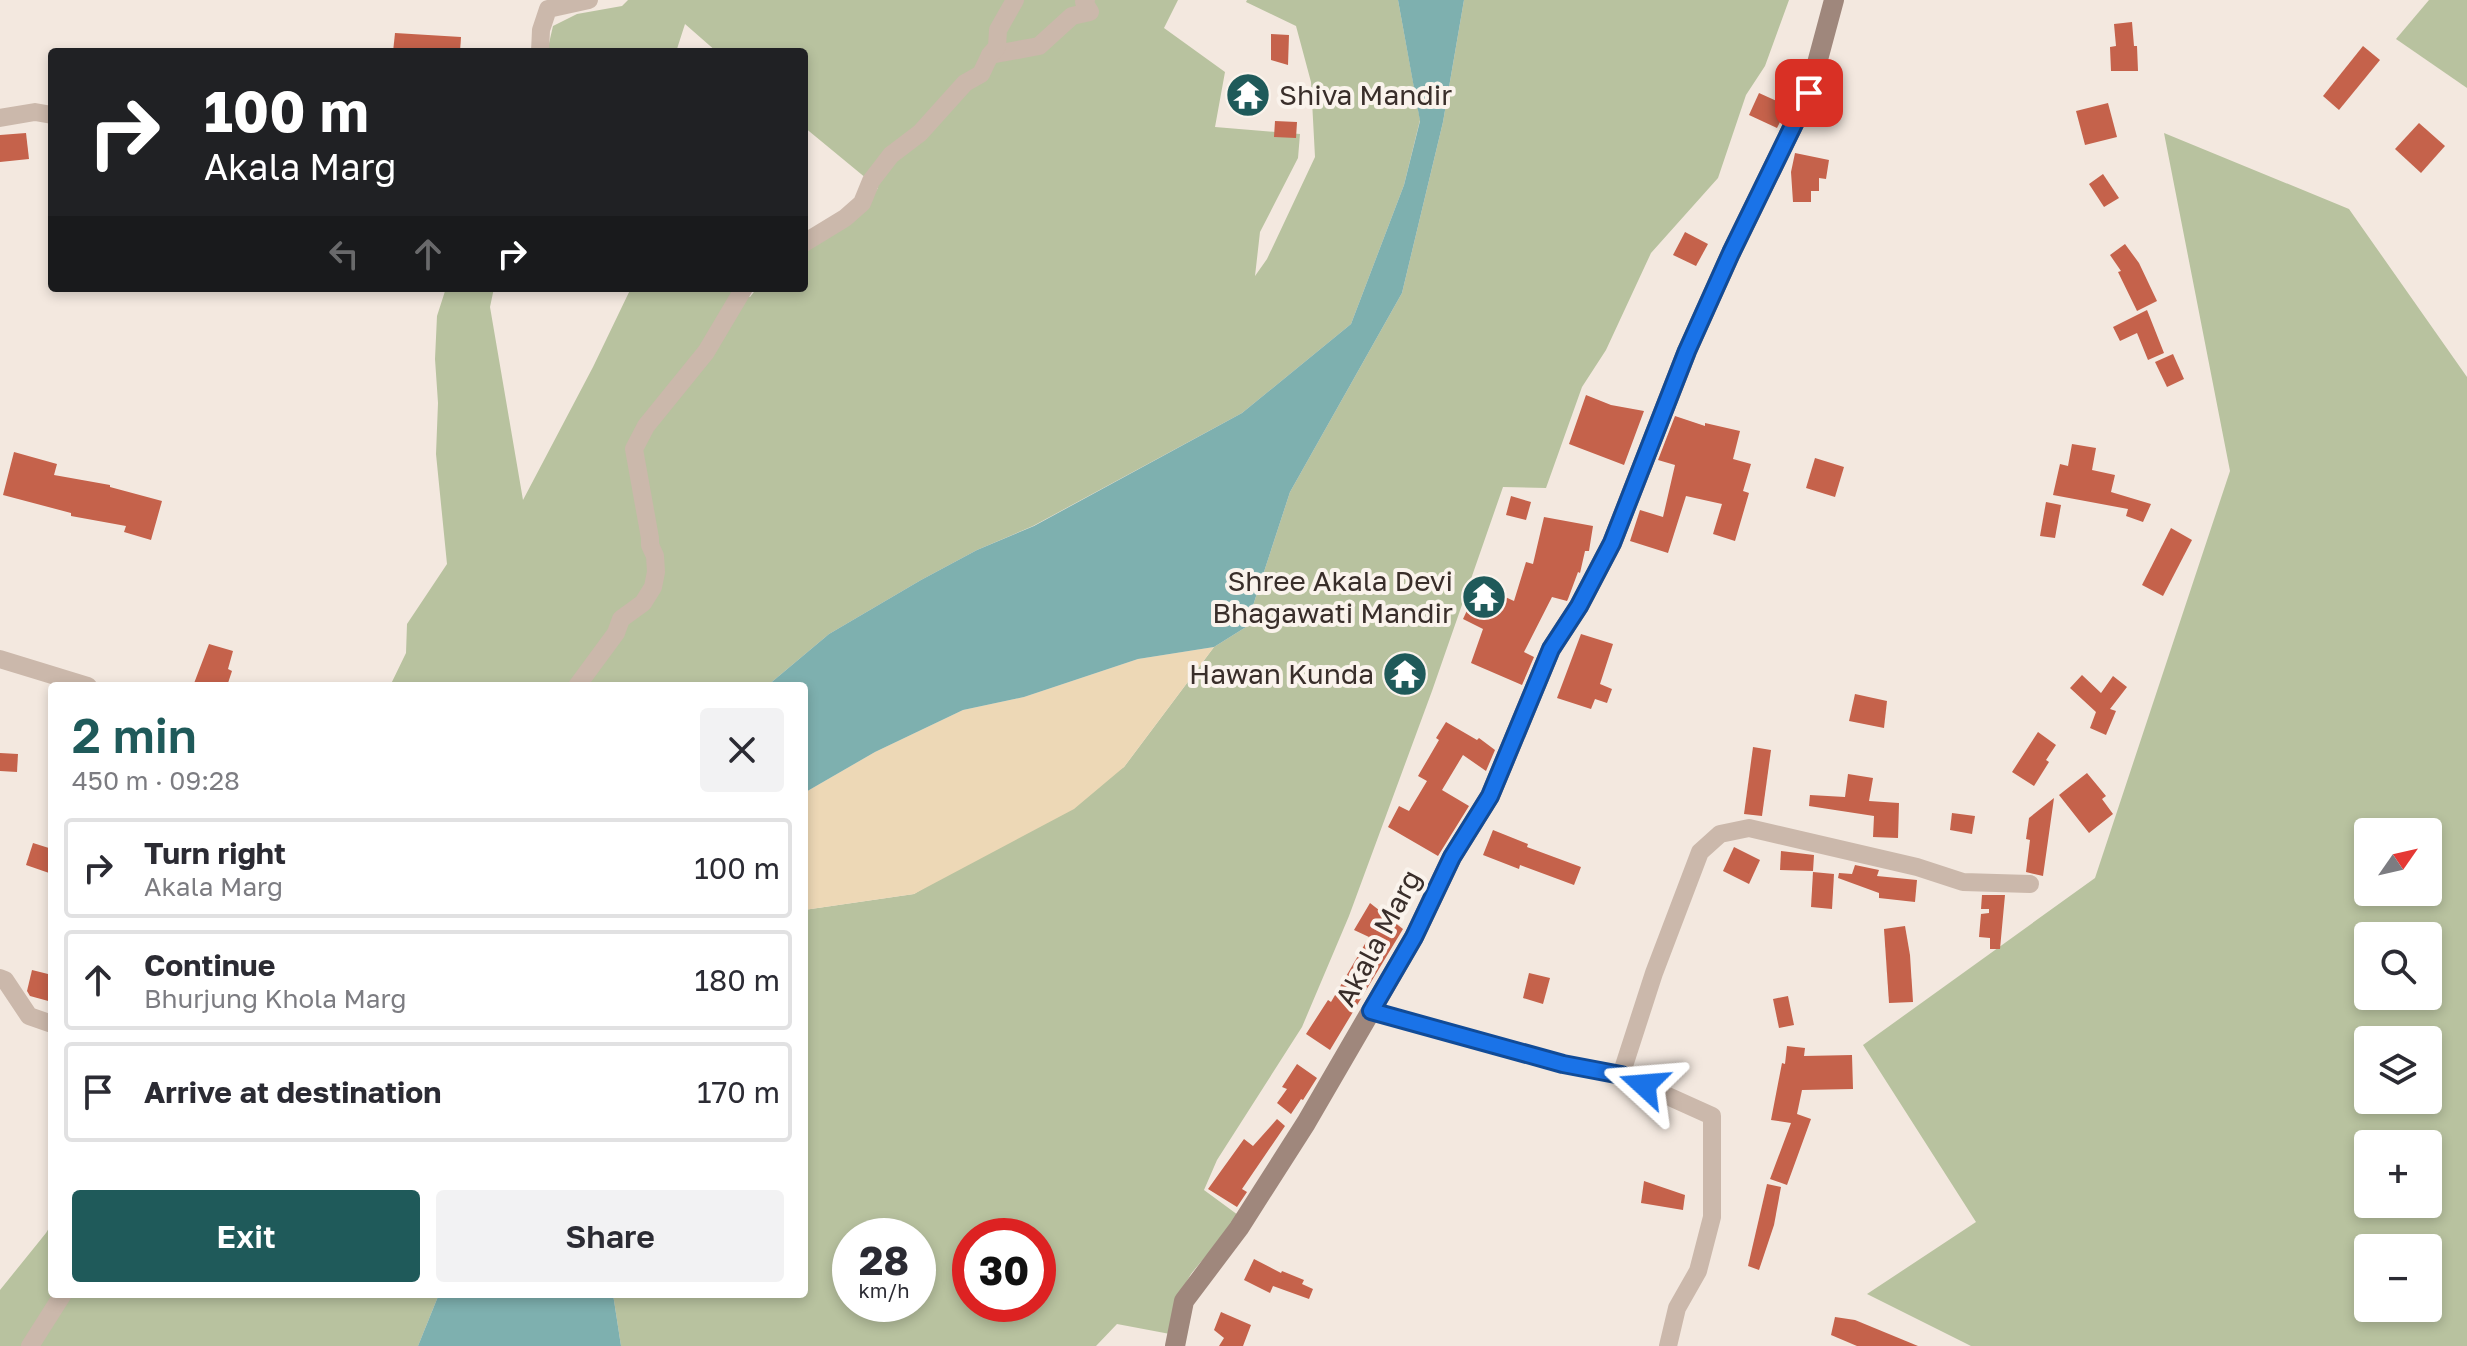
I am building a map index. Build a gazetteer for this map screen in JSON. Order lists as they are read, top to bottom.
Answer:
{
  "streets": {
    "main road": ["Akala Marg"]
  },
  "places": {
    "temple": ["Shiva Mandir", "Shree Akala Devi Bhagawati Mandir", "Hawan Kunda"]
  },
  "north": "top right",
  "page": {
    "turn": ["100 m", "Akala Marg"],
    "heading": ["2 min", "450 m · 09:28"],
    "map_buttons": ["+", "−"],
    "list": [
      {
        "name": "Turn right",
        "note": "Akala Marg",
        "value": "100 m"
      },
      {
        "name": "Continue",
        "note": "Bhurjung Khola Marg",
        "value": "180 m"
      },
      {
        "name": "Arrive at destination",
        "value": "170 m"
      }
    ],
    "buttons": ["Exit", "Share"],
    "speed": "28 km/h",
    "limit": "30"
  }
}
